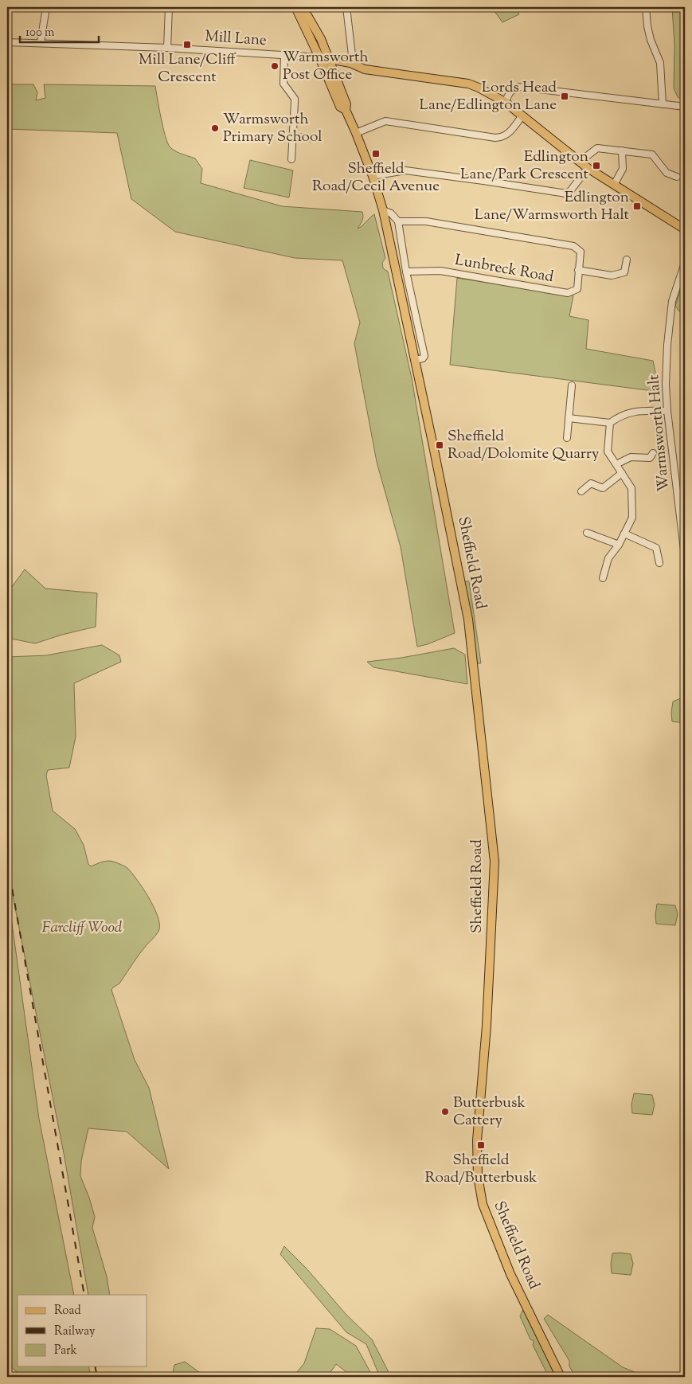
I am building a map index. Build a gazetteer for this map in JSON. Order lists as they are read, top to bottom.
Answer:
{
  "streets": {
    "main road": ["Sheffield Road"],
    "street": ["Mill Lane", "Lunbreck Road", "Warmsworth Halt"]
  },
  "crossings": [
    ["Mill Lane", "Sheffield Road"]
  ],
  "parks": ["Farcliff Wood"],
  "places": {
    "transit": [
      "Mill Lane/Cliff Crescent",
      "Lords Head Lane/Edlington Lane",
      "Sheffield Road/Cecil Avenue",
      "Edlington Lane/Park Crescent",
      "Edlington Lane/Warmsworth Halt",
      "Sheffield Road/Dolomite Quarry",
      "Sheffield Road/Butterbusk"
    ],
    "other": ["Warmsworth Post Office", "Warmsworth Primary School", "Butterbusk Cattery"]
  },
  "legend": ["Road", "Railway", "Park"],
  "scale_bar": "100 m"
}
